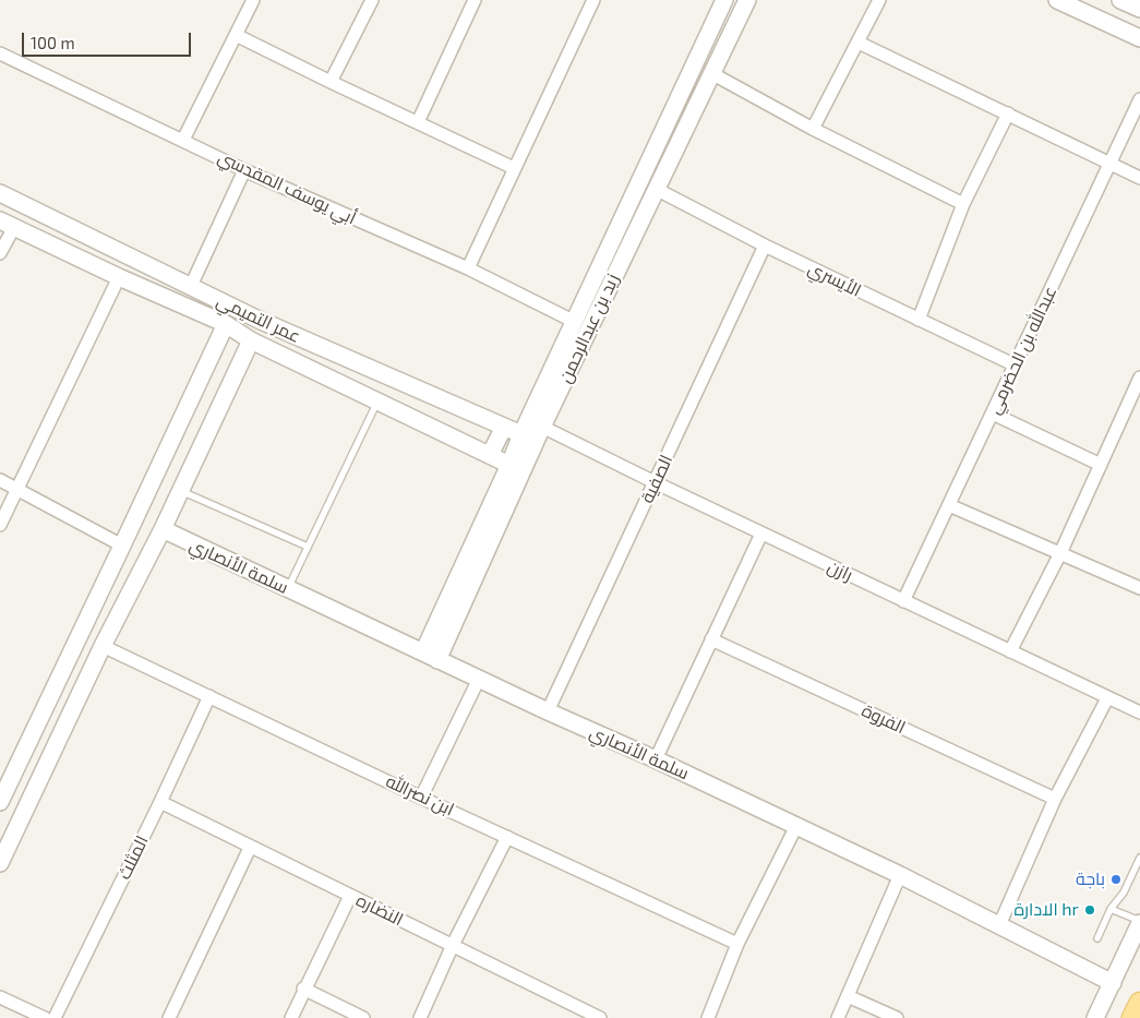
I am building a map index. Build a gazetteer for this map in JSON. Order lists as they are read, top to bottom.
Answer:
{
  "streets": {
    "street": [
      "أبي يوسف المقدسي",
      "الأيسري",
      "عمر التميمي",
      "زيد بن عبدالرحمن",
      "عبدالله بن الحضرمي",
      "الصفية",
      "سلمة الأنصاري",
      "رازن",
      "الفروة",
      "ابن نصرالله",
      "المثلث",
      "النضاره"
    ]
  },
  "crossings": [
    ["أبي يوسف المقدسي", "زيد بن عبدالرحمن"],
    ["الأيسري", "زيد بن عبدالرحمن"],
    ["الأيسري", "عبدالله بن الحضرمي"],
    ["الأيسري", "الصفية"],
    ["عمر التميمي", "زيد بن عبدالرحمن"],
    ["زيد بن عبدالرحمن", "سلمة الأنصاري"],
    ["زيد بن عبدالرحمن", "رازن"],
    ["عبدالله بن الحضرمي", "رازن"],
    ["الصفية", "سلمة الأنصاري"],
    ["الصفية", "رازن"],
    ["ابن نصرالله", "المثلث"],
    ["المثلث", "النضاره"]
  ],
  "places": ["باجة", "الادارة hr"],
  "scale_bar": "100 m"
}
